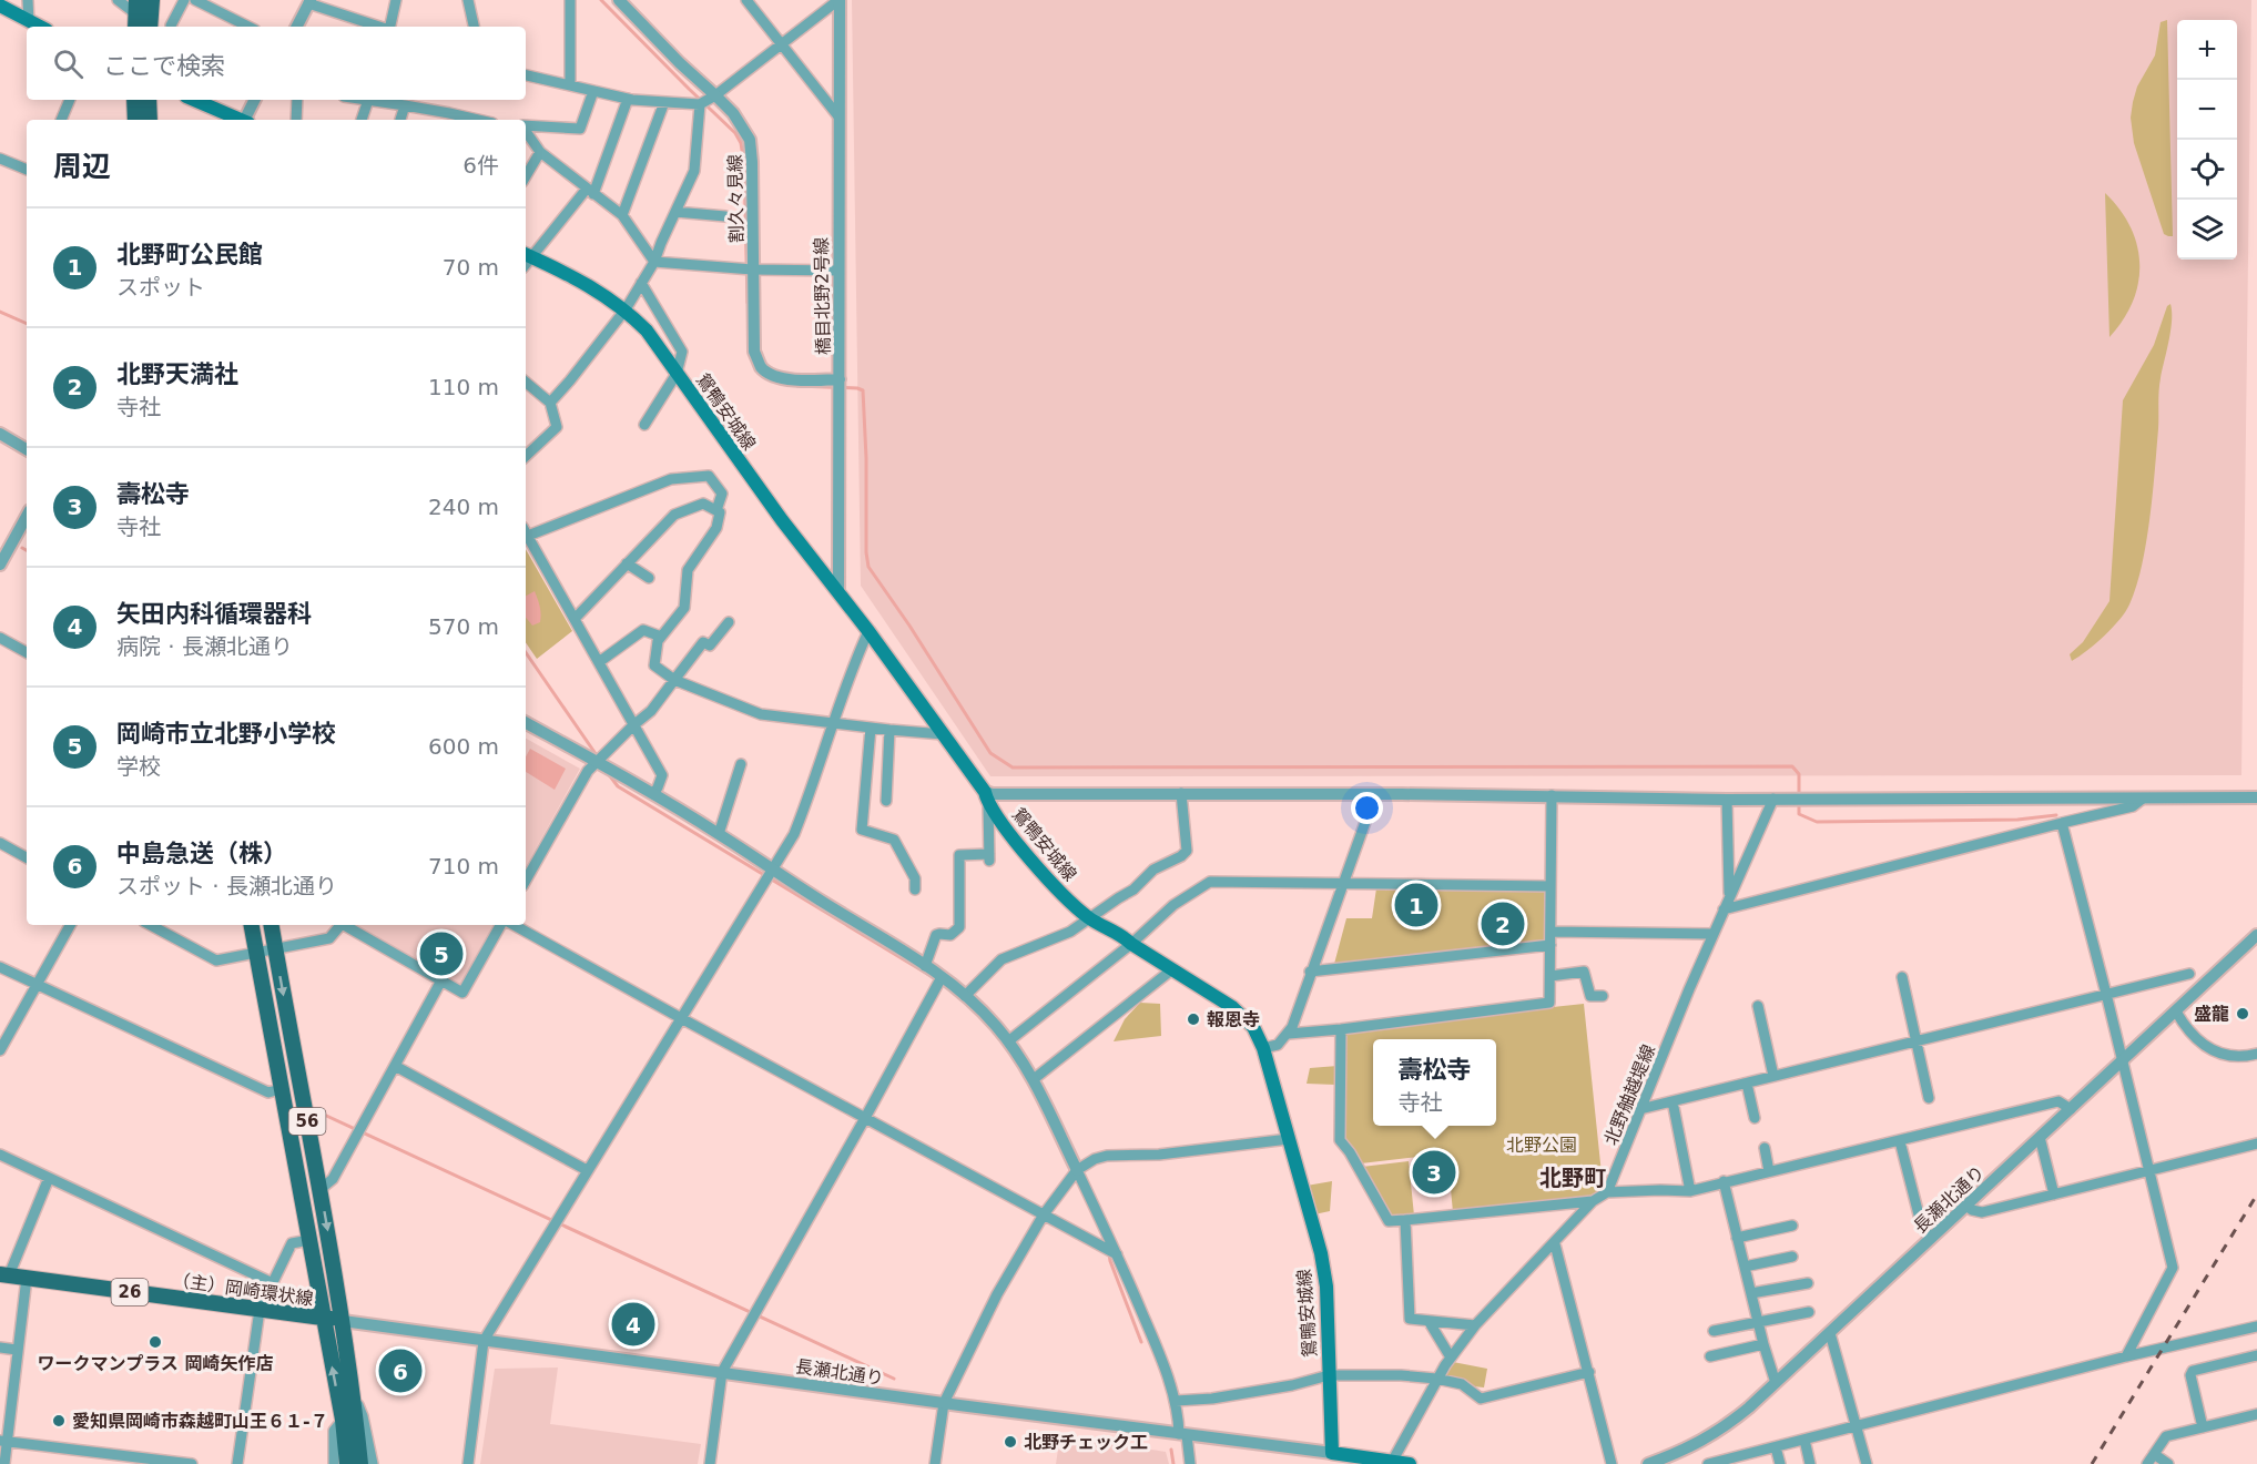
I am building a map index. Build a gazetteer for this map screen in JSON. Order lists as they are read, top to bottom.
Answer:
{
  "streets": {
    "main road": [
      "鴛鴨安城線",
      "56",
      "（主）岡崎環状線",
      "26"
    ],
    "street": [
      "割久々見線",
      "橋目北野2号線",
      "北野舳越堤線",
      "長瀬北通り"
    ]
  },
  "crossings": [
    ["割久々見線", "橋目北野2号線"],
    ["橋目北野2号線", "鴛鴨安城線"],
    ["鴛鴨安城線", "長瀬北通り"],
    ["56", "長瀬北通り"],
    ["56", "（主）岡崎環状線"],
    ["長瀬北通り", "（主）岡崎環状線"]
  ],
  "districts": ["北野町"],
  "parks": ["北野公園"],
  "places": [
    "盛龍",
    "報恩寺",
    "ワークマンプラス 岡崎矢作店",
    "愛知県岡崎市森越町山王６１‐７",
    "北野チェック工"
  ],
  "page": {
    "map_buttons": ["+", "−"],
    "search": "ここで検索",
    "heading": ["周辺", "6件"],
    "list": [
      {
        "mark": "1",
        "name": "北野町公民館",
        "note": "スポット",
        "value": "70 m"
      },
      {
        "mark": "2",
        "name": "北野天満社",
        "note": "寺社",
        "value": "110 m"
      },
      {
        "mark": "3",
        "name": "壽松寺",
        "note": "寺社",
        "value": "240 m"
      },
      {
        "mark": "4",
        "name": "矢田内科循環器科",
        "note": "病院 · 長瀬北通り",
        "value": "570 m"
      },
      {
        "mark": "5",
        "name": "岡崎市立北野小学校",
        "note": "学校",
        "value": "600 m"
      },
      {
        "mark": "6",
        "name": "中島急送（株）",
        "note": "スポット · 長瀬北通り",
        "value": "710 m"
      }
    ],
    "pins": [
      "1",
      "2",
      "5",
      "3",
      "4",
      "6"
    ],
    "popup": ["壽松寺", "寺社"]
  }
}
